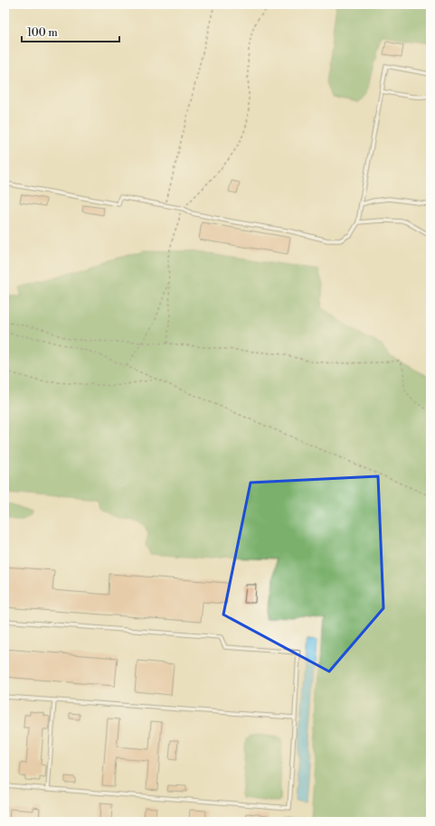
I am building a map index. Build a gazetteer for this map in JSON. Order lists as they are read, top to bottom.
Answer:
{
  "scale_bar": "100 m"
}
